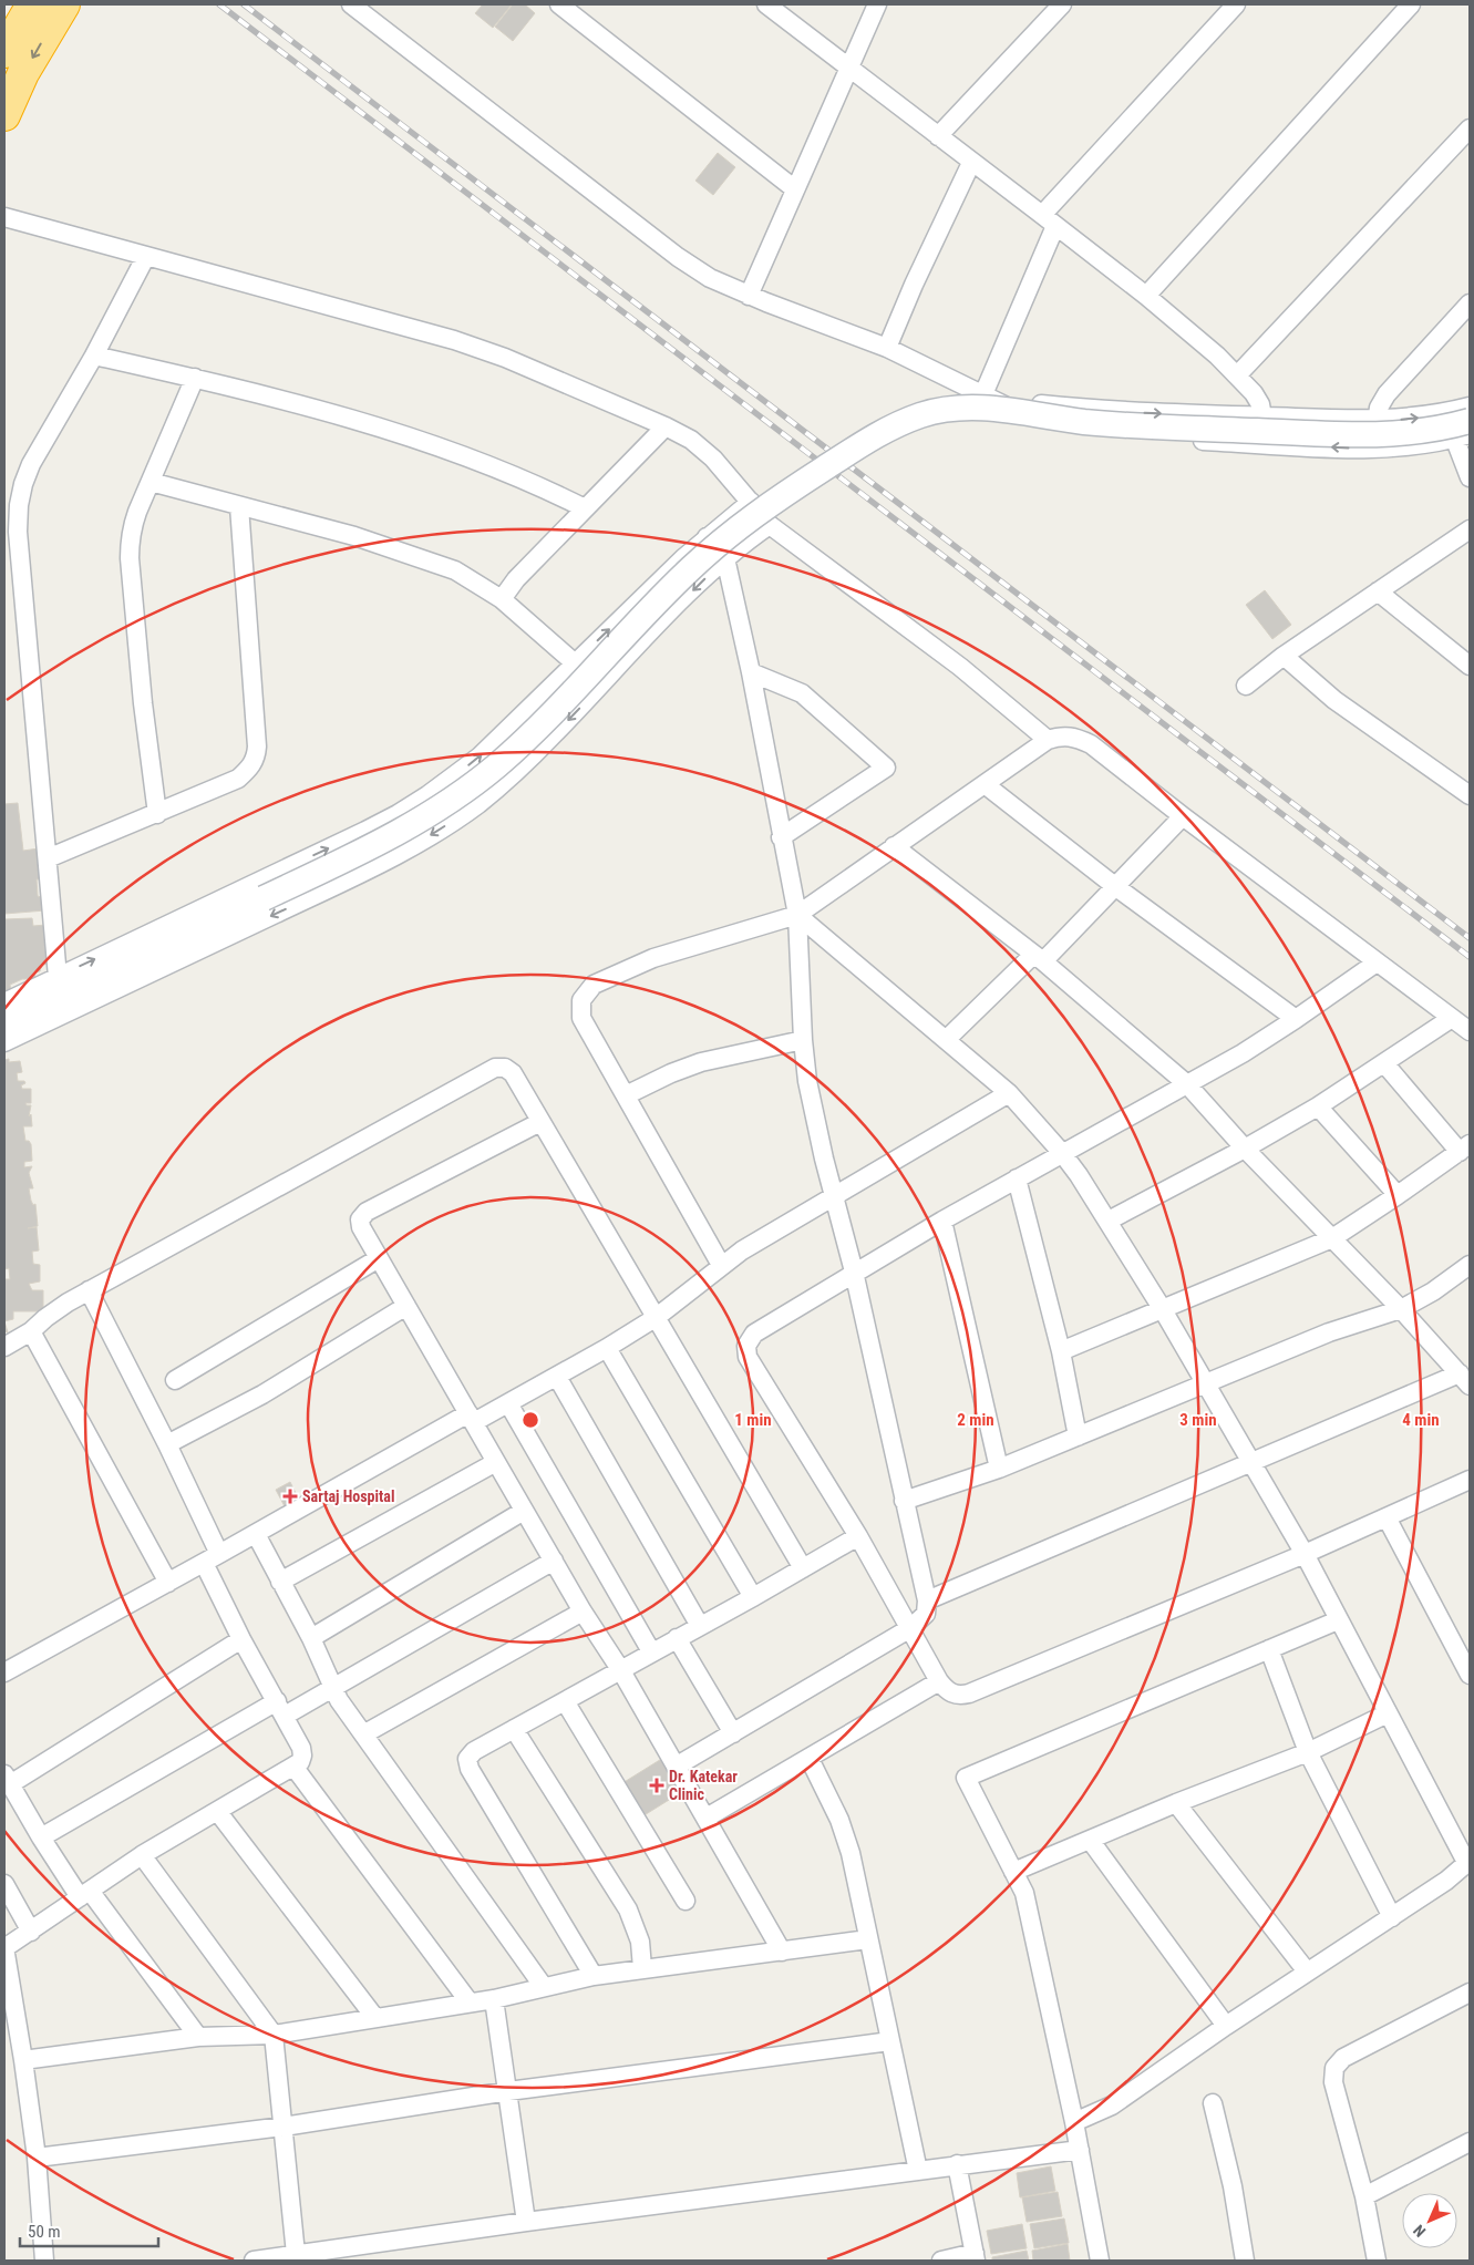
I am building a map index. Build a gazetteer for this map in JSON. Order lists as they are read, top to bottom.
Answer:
{
  "places": {
    "health": ["Sartaj Hospital", "Dr. Katekar Clinic"]
  },
  "scale_bar": "50 m",
  "north": "bottom left",
  "rings": [
    "1 min",
    "2 min",
    "3 min",
    "4 min"
  ]
}
